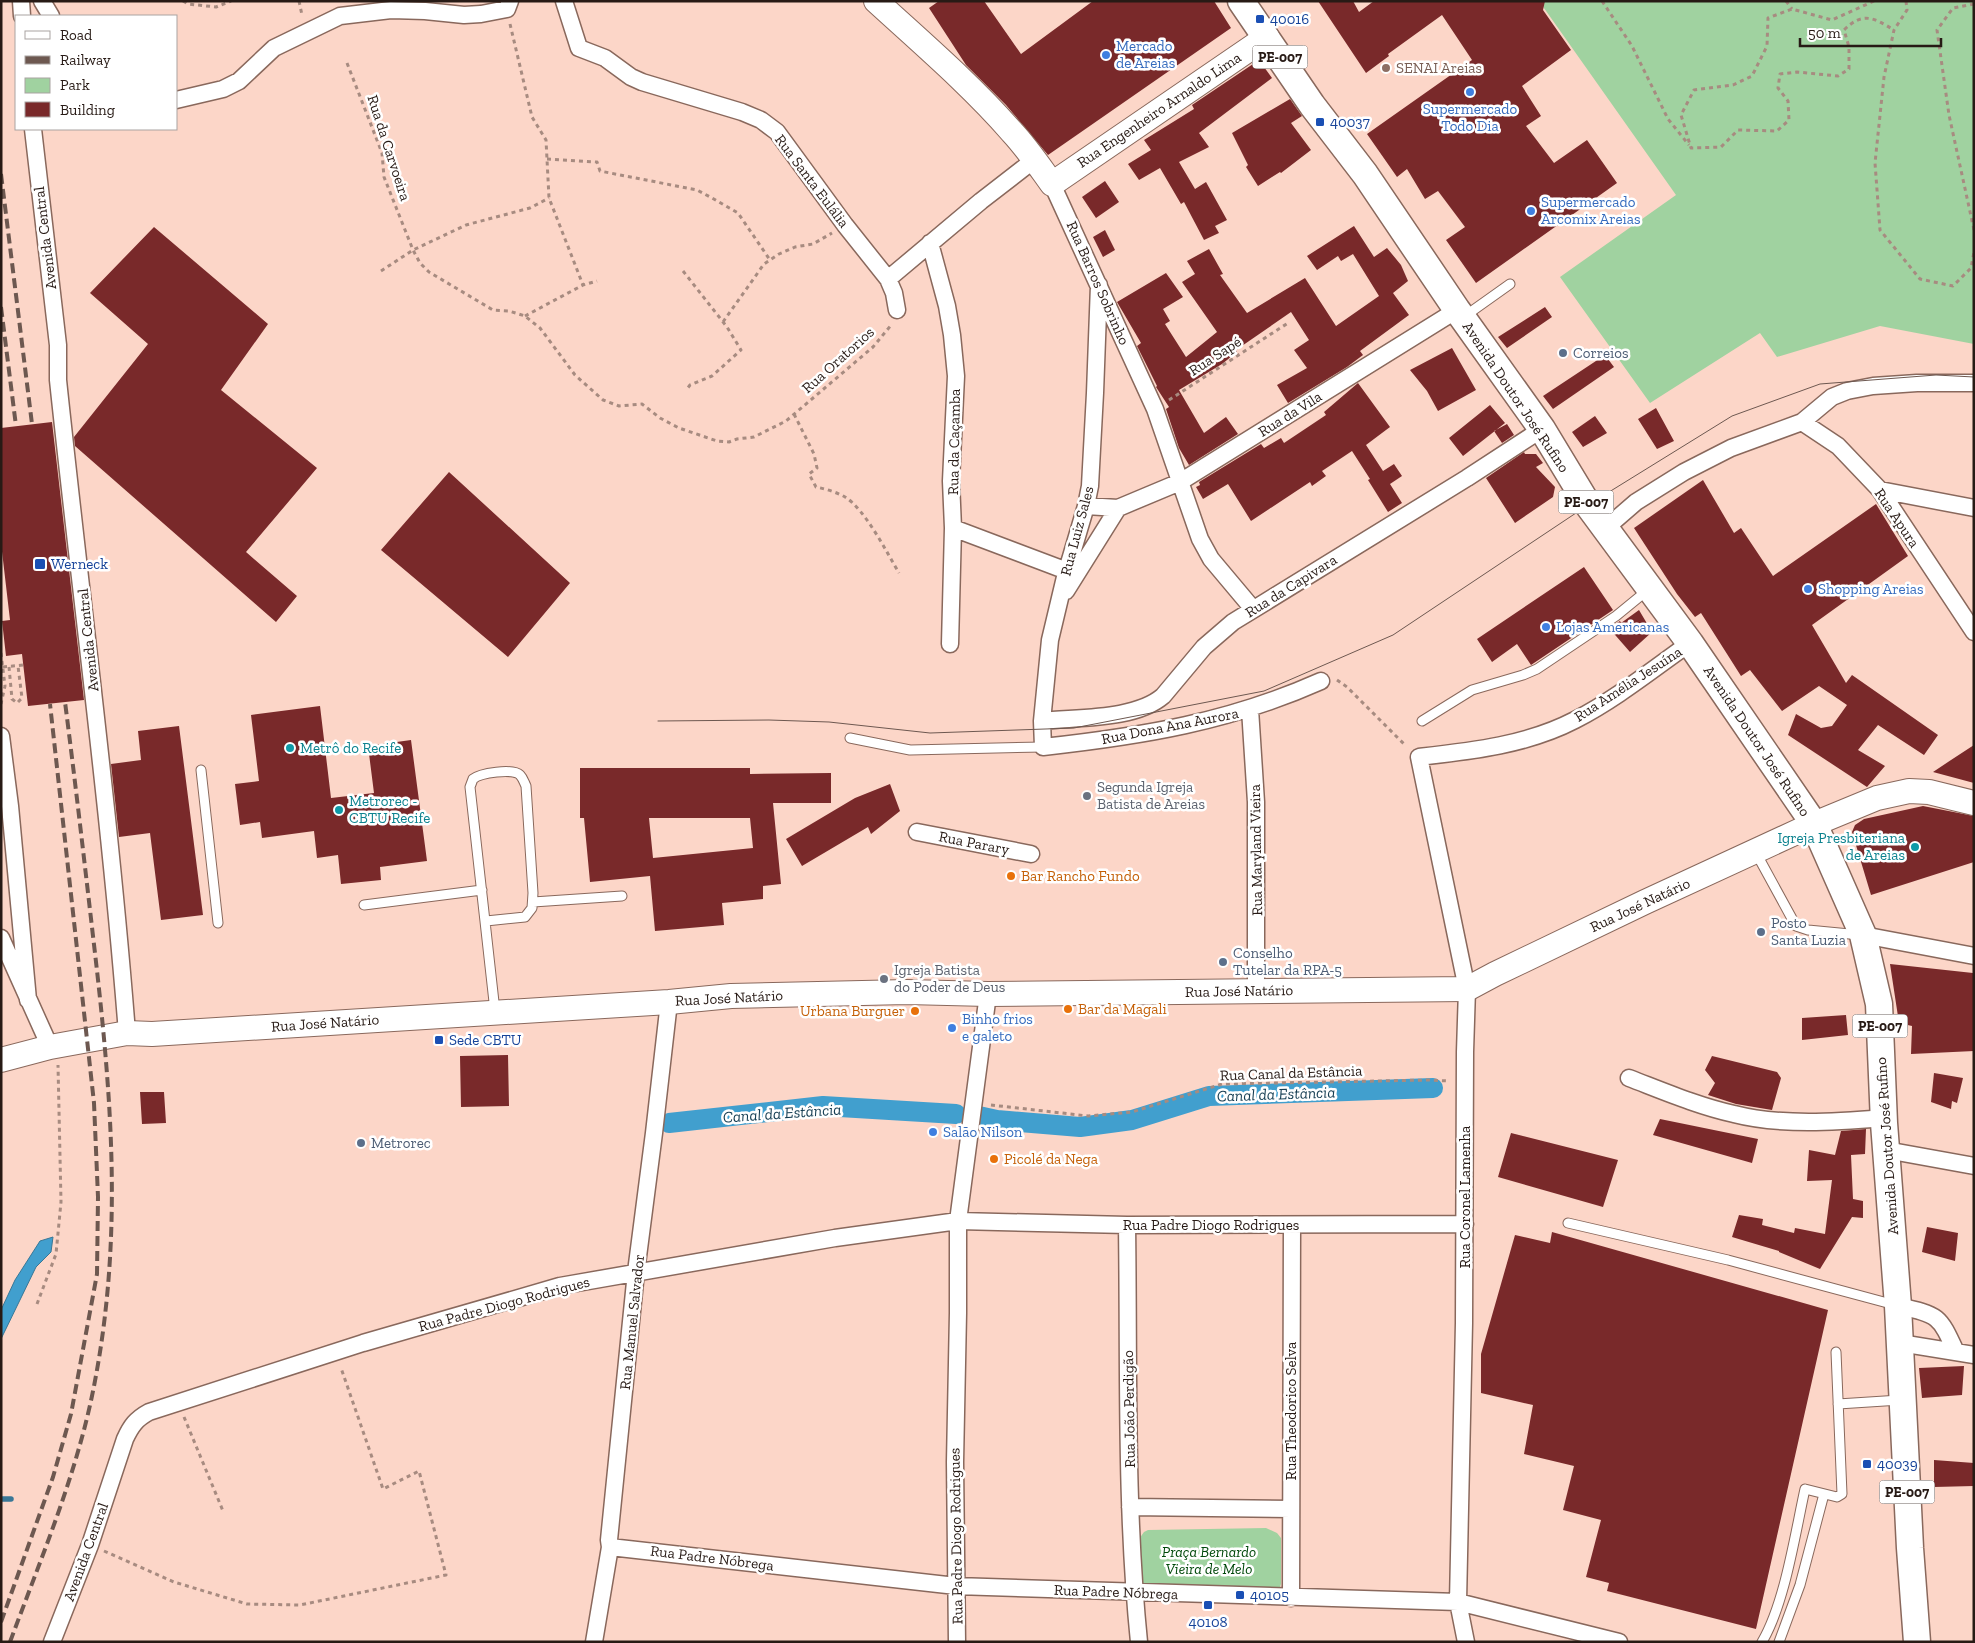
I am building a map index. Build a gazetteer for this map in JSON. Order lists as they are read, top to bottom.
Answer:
{
  "streets": {
    "main road": [
      "PE-007",
      "Rua Engenheiro Arnaldo Lima",
      "Rua Barros Sobrinho",
      "Avenida Doutor José Rufino",
      "Rua José Natário"
    ],
    "street": [
      "Rua Santa Eulália",
      "Avenida Central",
      "Rua da Vila",
      "Rua da Caçamba",
      "Rua Apura",
      "Rua Luiz Sales",
      "Rua da Capivara",
      "Rua Amélia Jesuína",
      "Rua Dona Ana Aurora",
      "Rua Parary",
      "Rua Maryland Vieira",
      "Rua Coronel Lamenha",
      "Rua Padre Diogo Rodrigues",
      "Rua Manuel Salvador",
      "Rua João Perdigão",
      "Rua Theodorico Selva",
      "Rua Padre Nóbrega"
    ],
    "path": [
      "Rua da Carvoeira",
      "Rua Sapé",
      "Rua Oratorios",
      "Rua Canal da Estância"
    ]
  },
  "crossings": [
    ["Rua Engenheiro Arnaldo Lima", "Rua Barros Sobrinho"],
    ["Rua Engenheiro Arnaldo Lima", "Avenida Doutor José Rufino"],
    ["Rua da Carvoeira", "Rua Oratorios"],
    ["Rua Santa Eulália", "Rua Oratorios"],
    ["Avenida Central", "Rua José Natário"],
    ["Avenida Central", "Rua Padre Diogo Rodrigues"],
    ["Rua Barros Sobrinho", "Rua Sapé"],
    ["Rua Barros Sobrinho", "Rua da Vila"],
    ["Rua Barros Sobrinho", "Rua Luiz Sales"],
    ["Rua Barros Sobrinho", "Rua da Capivara"],
    ["Avenida Doutor José Rufino", "Rua da Vila"],
    ["Avenida Doutor José Rufino", "Rua da Capivara"],
    ["Avenida Doutor José Rufino", "Rua Amélia Jesuína"],
    ["Avenida Doutor José Rufino", "Rua José Natário"],
    ["Rua da Vila", "Rua Luiz Sales"],
    ["Rua Luiz Sales", "Rua da Capivara"],
    ["Rua Luiz Sales", "Rua Dona Ana Aurora"],
    ["Rua Amélia Jesuína", "Rua Coronel Lamenha"],
    ["Rua Dona Ana Aurora", "Rua Maryland Vieira"],
    ["Rua Maryland Vieira", "Rua José Natário"],
    ["Rua José Natário", "Rua Coronel Lamenha"],
    ["Rua José Natário", "Rua Manuel Salvador"],
    ["Rua Canal da Estância", "Rua Coronel Lamenha"],
    ["Rua Coronel Lamenha", "Rua Padre Diogo Rodrigues"],
    ["Rua Coronel Lamenha", "Rua Padre Nóbrega"],
    ["Rua Padre Diogo Rodrigues", "Rua Manuel Salvador"],
    ["Rua Padre Diogo Rodrigues", "Rua João Perdigão"],
    ["Rua Padre Diogo Rodrigues", "Rua Theodorico Selva"],
    ["Rua Padre Diogo Rodrigues", "Rua Padre Nóbrega"],
    ["Rua Manuel Salvador", "Rua Padre Nóbrega"],
    ["Rua João Perdigão", "Rua Padre Nóbrega"],
    ["Rua Theodorico Selva", "Rua Padre Nóbrega"]
  ],
  "water": ["Canal da Estância"],
  "parks": ["Praça Bernardo Vieira de Melo"],
  "places": {
    "transit": [
      "40016",
      "40037",
      "Werneck",
      "Sede CBTU",
      "40039",
      "40105",
      "40108"
    ],
    "other": [
      "Mercado de Areias",
      "SENAI Areias",
      "Supermercado Todo Dia",
      "Supermercado Arcomix Areias",
      "Correios",
      "Shopping Areias",
      "Lojas Americanas",
      "Metrô do Recife",
      "Segunda Igreja Batista de Areias",
      "Metrorec - CBTU Recife",
      "Igreja Presbiteriana de Areias",
      "Bar Rancho Fundo",
      "Posto Santa Luzia",
      "Conselho Tutelar da RPA-5",
      "Igreja Batista do Poder de Deus",
      "Bar da Magali",
      "Urbana Burguer",
      "Binho frios e galeto",
      "Salão Nilson",
      "Metrorec",
      "Picolé da Nega"
    ]
  },
  "legend": [
    "Road",
    "Railway",
    "Park",
    "Building"
  ],
  "scale_bar": "50 m"
}
